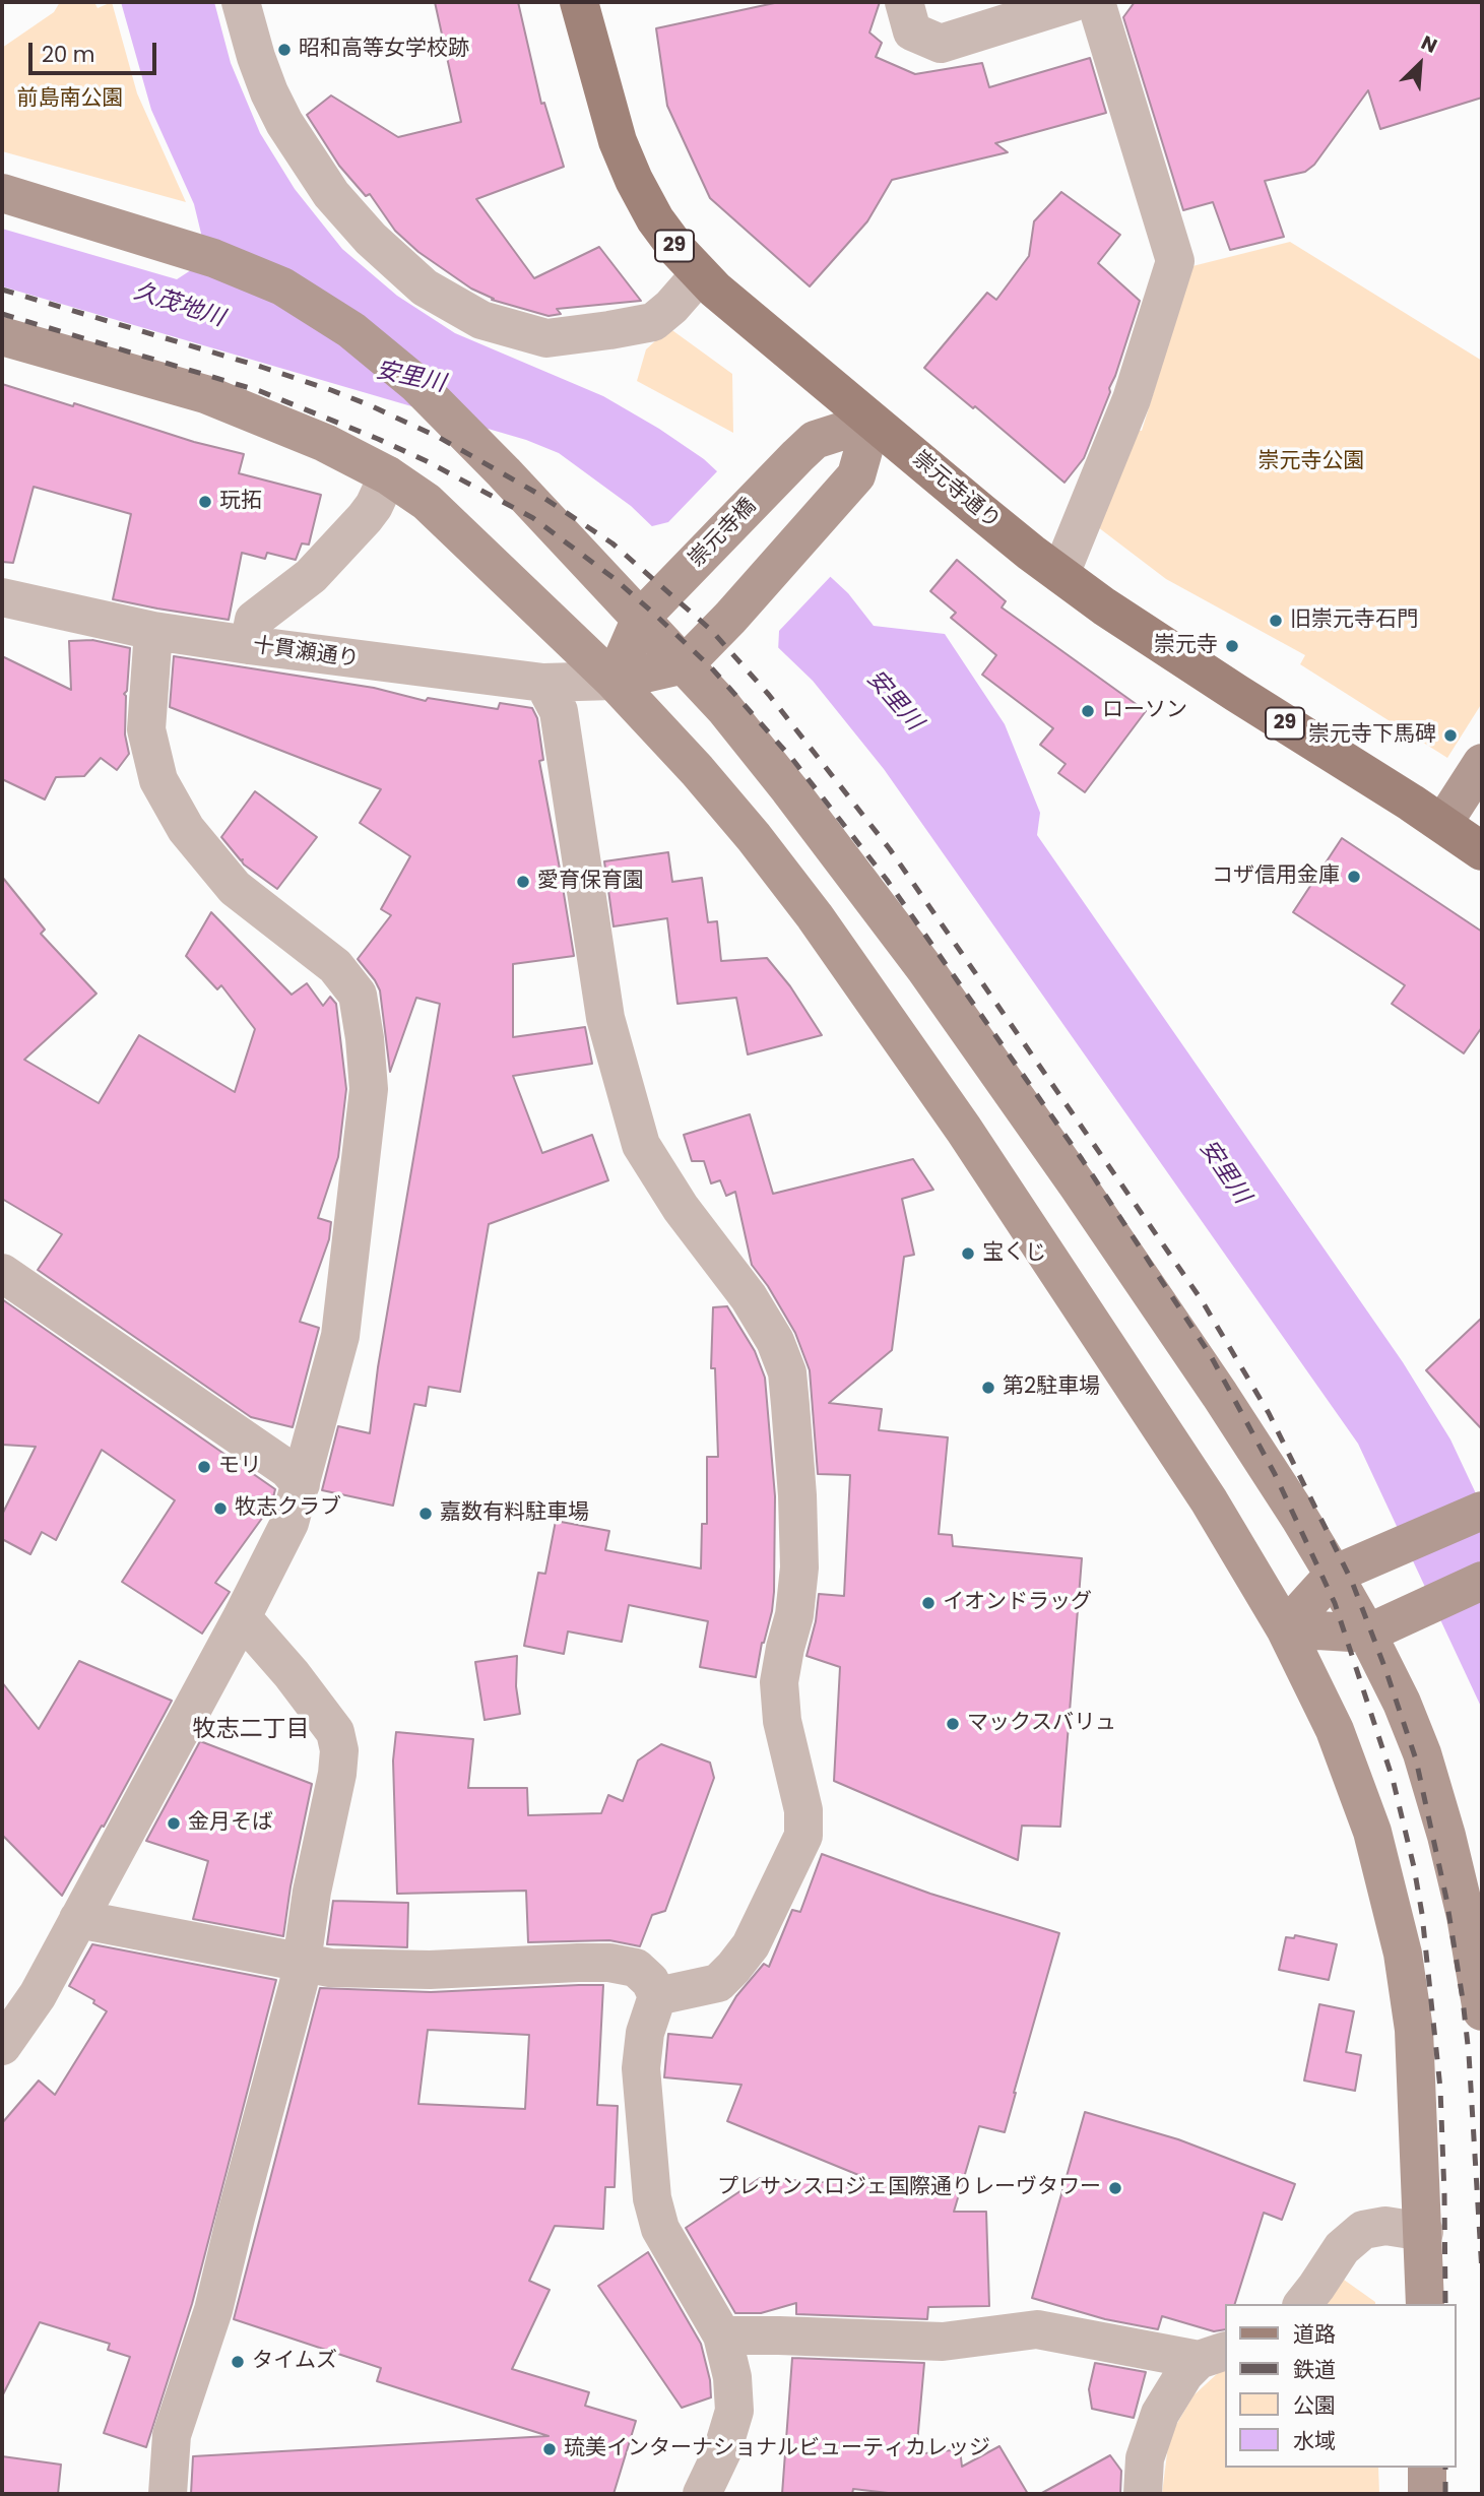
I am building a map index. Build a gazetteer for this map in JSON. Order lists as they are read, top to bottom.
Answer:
{
  "streets": {
    "main road": ["29", "崇元寺通り"],
    "street": ["崇元寺橋", "十貫瀬通り"]
  },
  "crossings": [
    ["崇元寺通り", "崇元寺橋"]
  ],
  "districts": ["牧志二丁目"],
  "water": ["久茂地川", "安里川"],
  "parks": ["前島南公園", "崇元寺公園"],
  "places": [
    "昭和高等女学校跡",
    "玩拓",
    "旧崇元寺石門",
    "崇元寺",
    "ローソン",
    "崇元寺下馬碑",
    "コザ信用金庫",
    "愛育保育園",
    "宝くじ",
    "第2駐車場",
    "モリ",
    "牧志クラブ",
    "嘉数有料駐車場",
    "イオンドラッグ",
    "マックスバリュ",
    "金月そば",
    "プレサンスロジェ国際通りレーヴタワー",
    "タイムズ",
    "琉美インターナショナルビューティカレッジ"
  ],
  "legend": [
    "道路",
    "鉄道",
    "公園",
    "水域"
  ],
  "scale_bar": "20 m",
  "north": "top right"
}
